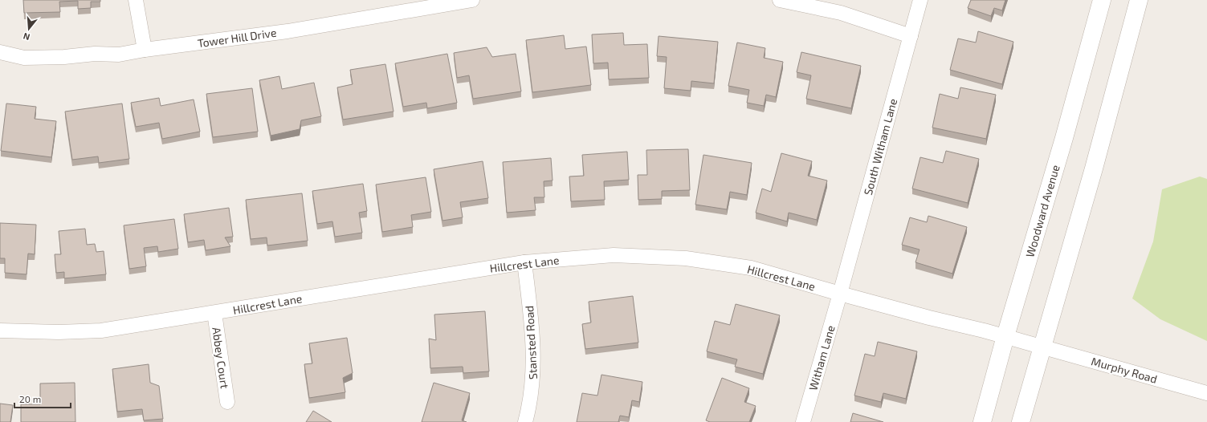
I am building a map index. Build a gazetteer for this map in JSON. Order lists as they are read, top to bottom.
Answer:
{
  "streets": {
    "street": [
      "Tower Hill Drive",
      "South Witham Lane",
      "Woodward Avenue",
      "Hillcrest Lane",
      "Stansted Road",
      "Abbey Court",
      "Witham Lane",
      "Murphy Road"
    ]
  },
  "crossings": [
    ["South Witham Lane", "Hillcrest Lane"],
    ["South Witham Lane", "Witham Lane"],
    ["Woodward Avenue", "Hillcrest Lane"],
    ["Hillcrest Lane", "Stansted Road"],
    ["Hillcrest Lane", "Abbey Court"],
    ["Hillcrest Lane", "Witham Lane"],
    ["Hillcrest Lane", "Murphy Road"]
  ],
  "scale_bar": "20 m",
  "north": "bottom"
}
